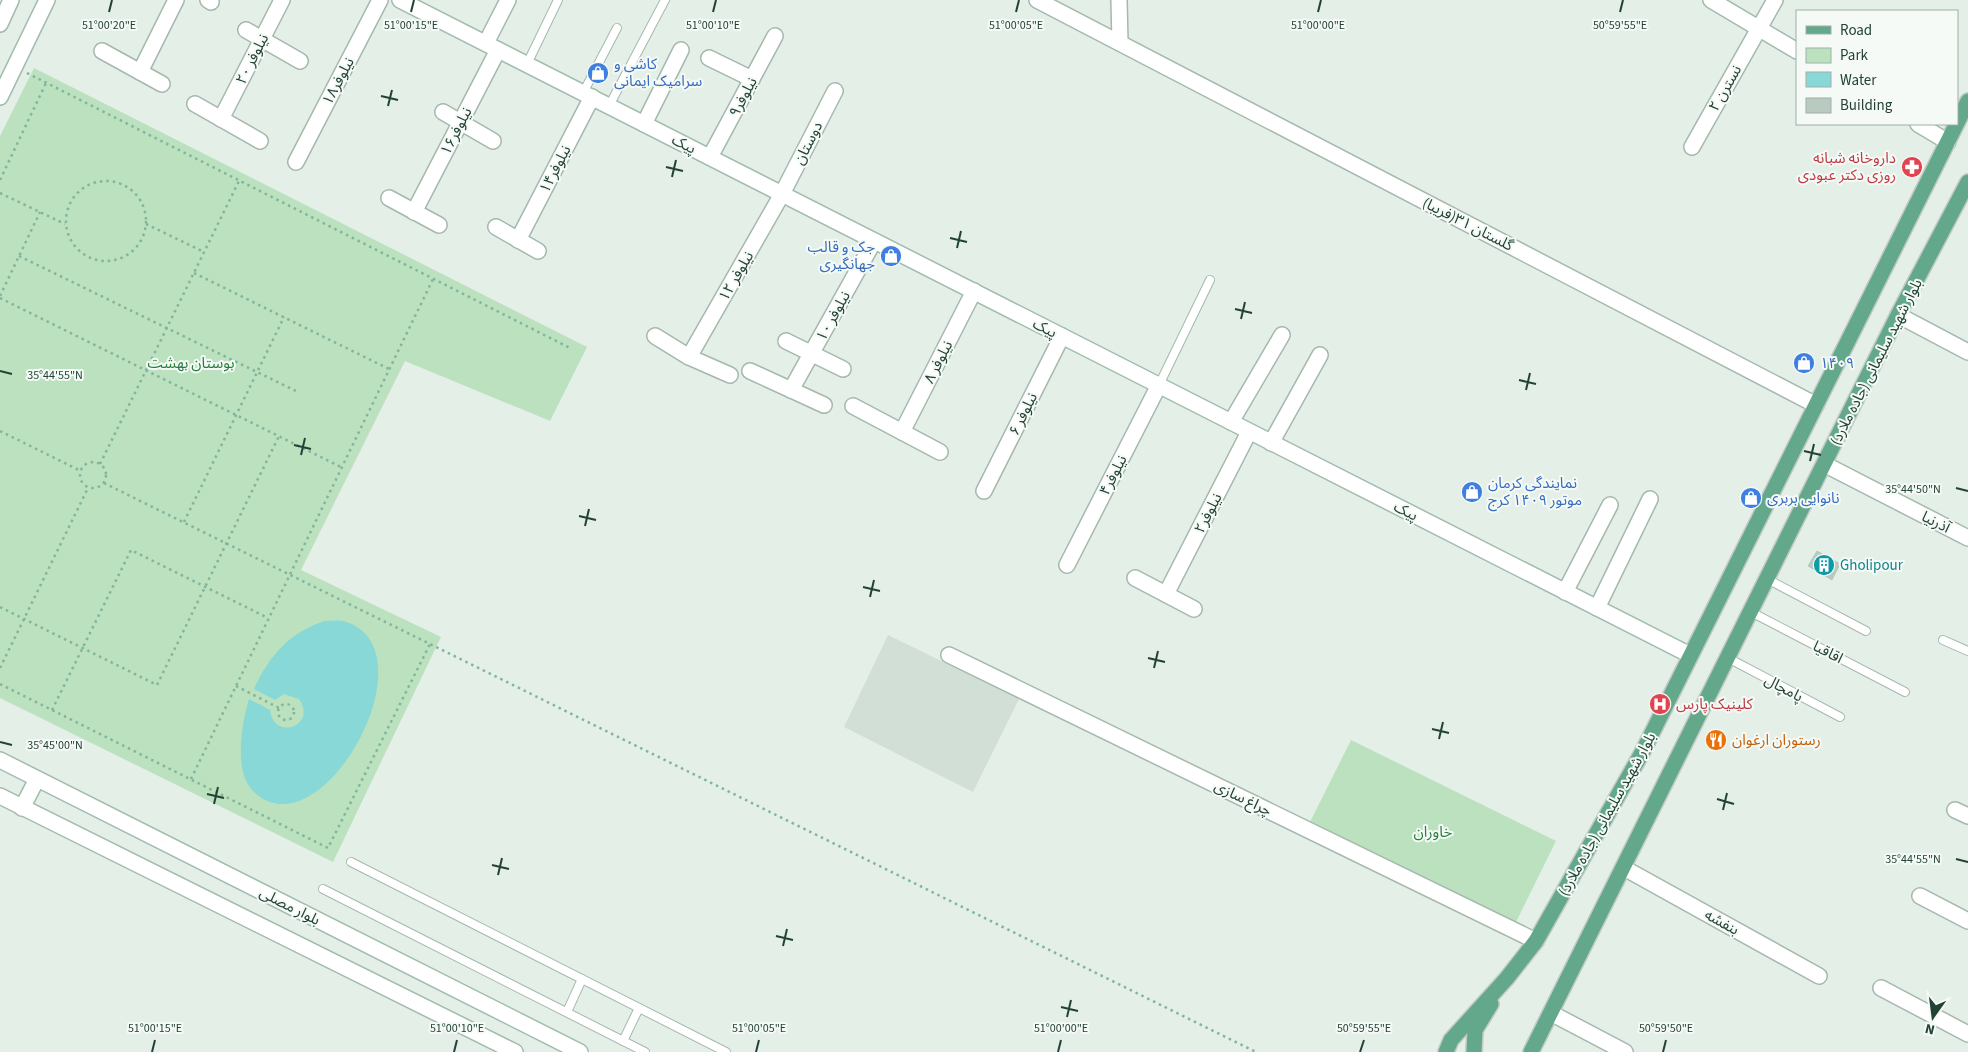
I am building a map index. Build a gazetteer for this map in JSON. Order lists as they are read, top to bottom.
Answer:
{
  "streets": {
    "main road": ["بلوار شهید سلیمانی (جاده ملارد)"],
    "street": [
      "نیلوفر ۲۰",
      "نیلوفر۱۸",
      "نسترن ۲",
      "نیلوفر۹",
      "نیلوفر۱۶",
      "دوستان",
      "پیک",
      "نیلوفر۱۴",
      "گلستان ۳۱(فریبا)",
      "نیلوفر ۱۲",
      "نیلوفر ۱۰",
      "نیلوفر ۸",
      "نیلوفر ۶",
      "نیلوفر۴",
      "نیلوفر۲",
      "آذرنیا",
      "چراغ سازی",
      "بلوار مصلی",
      "بنفشه"
    ],
    "lane": ["اقاقیا", "پامچال"]
  },
  "crossings": [
    ["نیلوفر۹", "پیک"],
    ["نیلوفر۱۶", "پیک"],
    ["دوستان", "پیک"],
    ["دوستان", "نیلوفر ۱۲"],
    ["پیک", "نیلوفر۱۴"],
    ["پیک", "نیلوفر ۱۲"],
    ["پیک", "نیلوفر ۱۰"],
    ["پیک", "نیلوفر ۸"],
    ["پیک", "بلوار شهید سلیمانی (جاده ملارد)"],
    ["پیک", "نیلوفر ۶"],
    ["پیک", "نیلوفر۴"],
    ["پیک", "نیلوفر۲"],
    ["گلستان ۳۱(فریبا)", "بلوار شهید سلیمانی (جاده ملارد)"],
    ["بلوار شهید سلیمانی (جاده ملارد)", "آذرنیا"],
    ["بلوار شهید سلیمانی (جاده ملارد)", "اقاقیا"],
    ["بلوار شهید سلیمانی (جاده ملارد)", "پامچال"],
    ["بلوار شهید سلیمانی (جاده ملارد)", "چراغ سازی"],
    ["بلوار شهید سلیمانی (جاده ملارد)", "بنفشه"]
  ],
  "parks": ["بوستان بهشت", "خاوران"],
  "places": {
    "shop": [
      "کاشی و سرامیک ایمانی",
      "جک و قالب جهانگیری",
      "۱۴۰۹",
      "نمایندگی کرمان موتور ۱۴۰۹ کرج",
      "نانوایی بربری"
    ],
    "pharmacy": ["داروخانه شبانه روزی دکتر عبودی"],
    "building": ["Gholipour"],
    "hospital": ["کلینیک پارس"],
    "restaurant": ["رستوران ارغوان"]
  },
  "legend": [
    "Road",
    "Park",
    "Water",
    "Building"
  ],
  "north": "bottom",
  "coordinates": [
    "51°00'20\"E",
    "51°00'15\"E",
    "51°00'10\"E",
    "51°00'05\"E",
    "51°00'00\"E",
    "50°59'55\"E",
    "35°44'55\"N",
    "35°44'50\"N",
    "35°45'00\"N",
    "50°59'50\"E"
  ]
}
